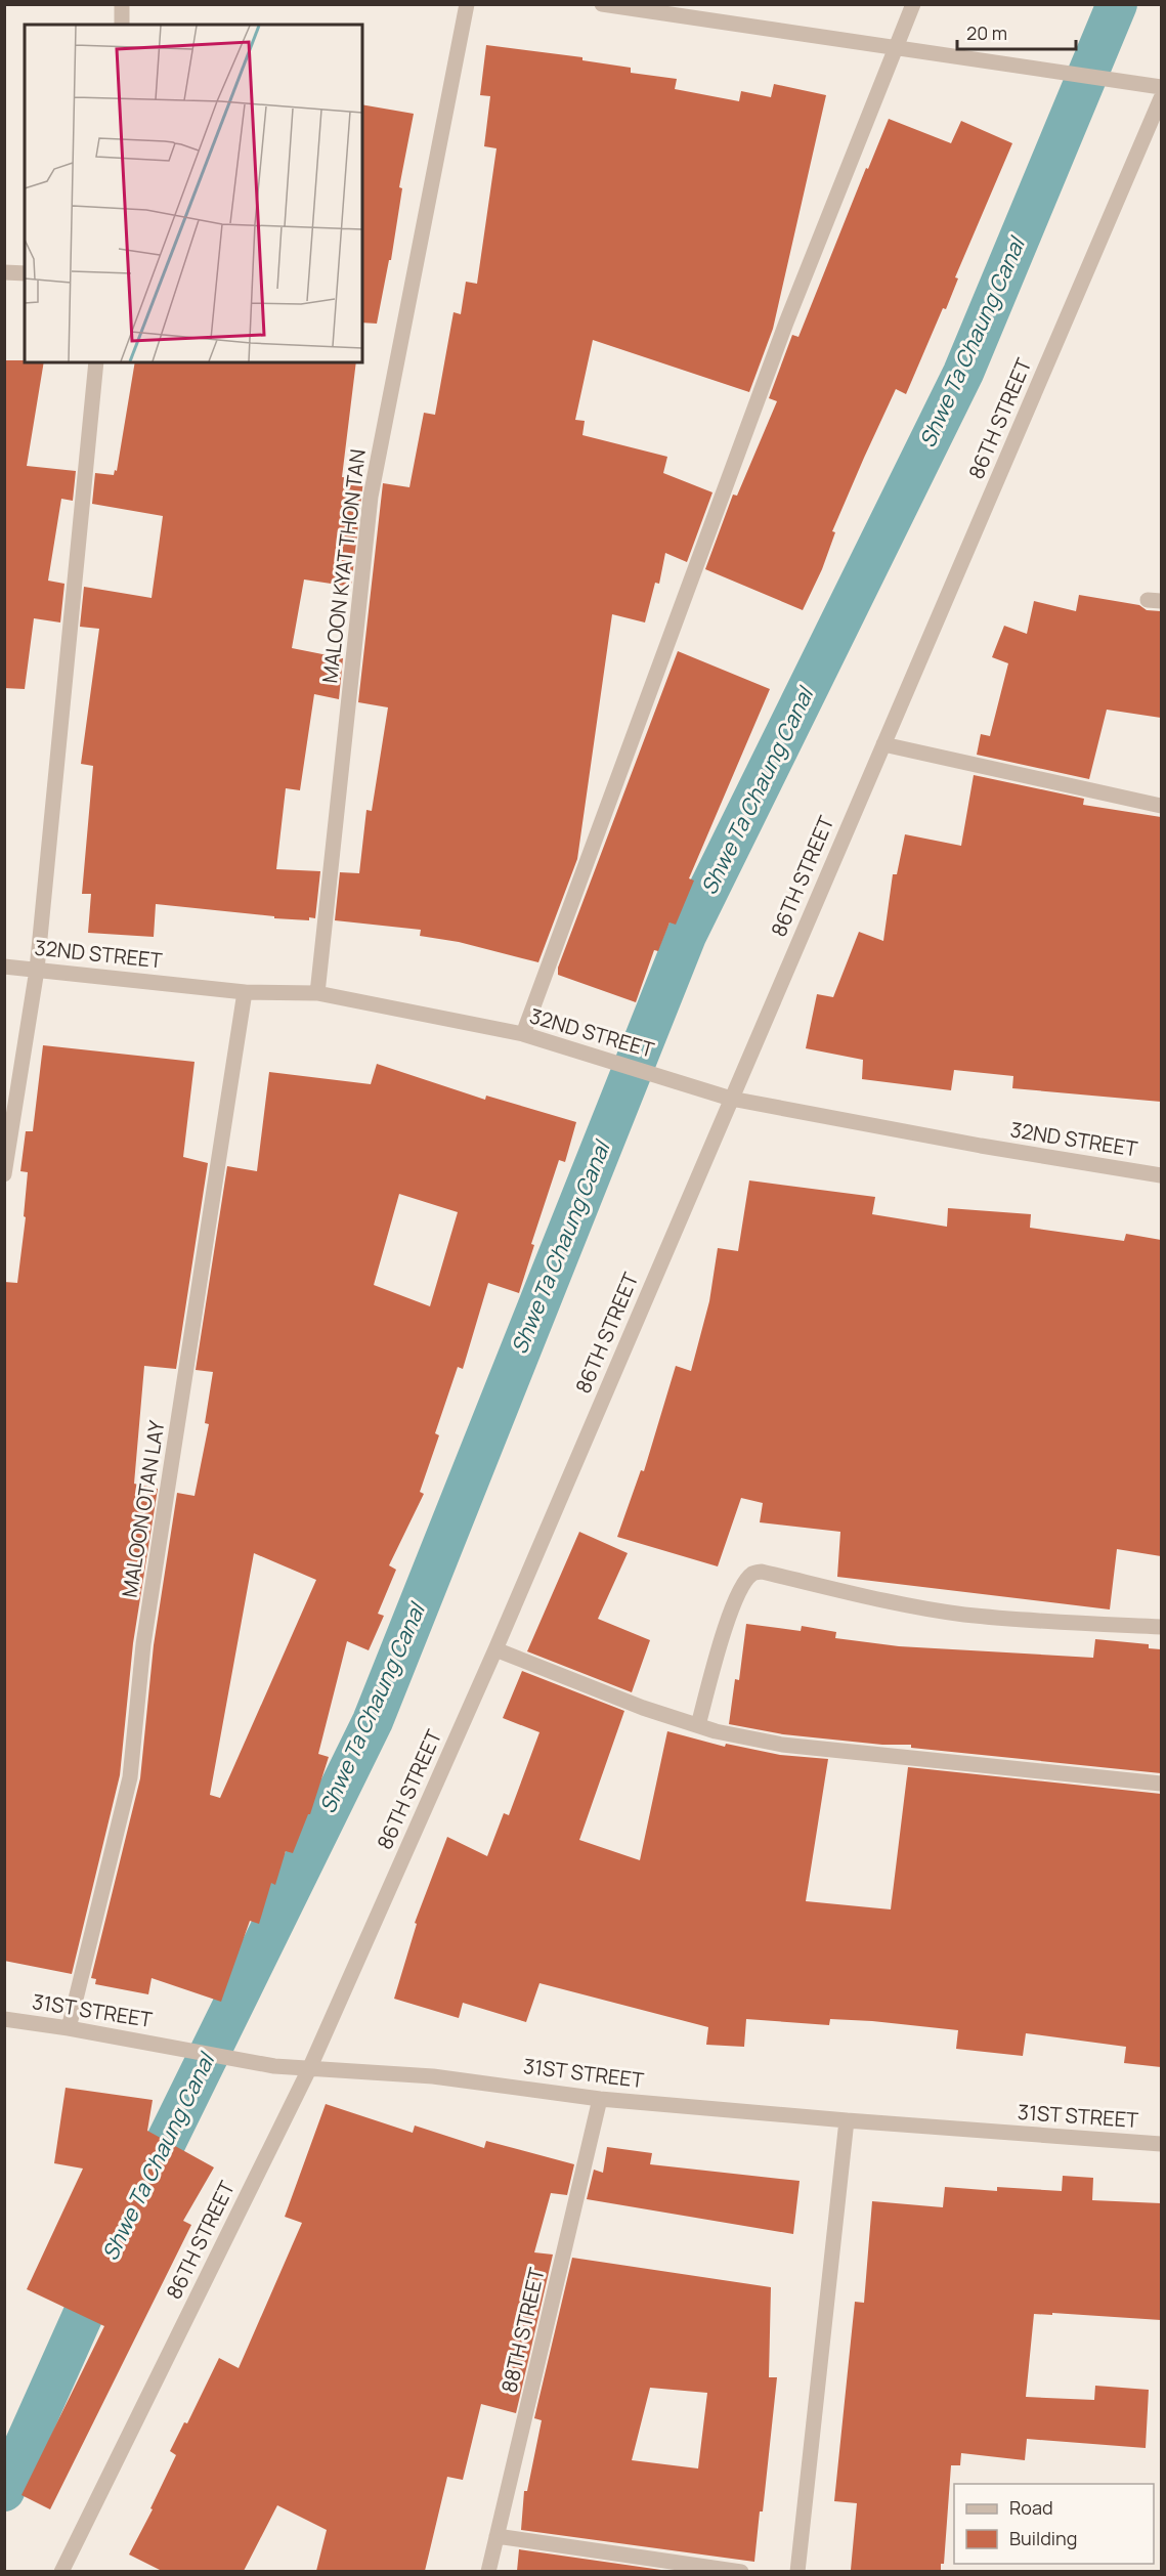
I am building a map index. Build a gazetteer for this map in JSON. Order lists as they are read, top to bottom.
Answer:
{
  "streets": {
    "street": [
      "86TH STREET",
      "MALOON KYAT THON TAN",
      "32ND STREET",
      "MALOON OTAN LAY",
      "31ST STREET",
      "88TH STREET"
    ]
  },
  "crossings": [
    ["86TH STREET", "32ND STREET"],
    ["86TH STREET", "31ST STREET"],
    ["MALOON KYAT THON TAN", "32ND STREET"],
    ["32ND STREET", "MALOON OTAN LAY"],
    ["MALOON OTAN LAY", "31ST STREET"],
    ["31ST STREET", "88TH STREET"]
  ],
  "water": ["Shwe Ta Chaung Canal"],
  "legend": ["Road", "Building"],
  "scale_bar": "20 m"
}
